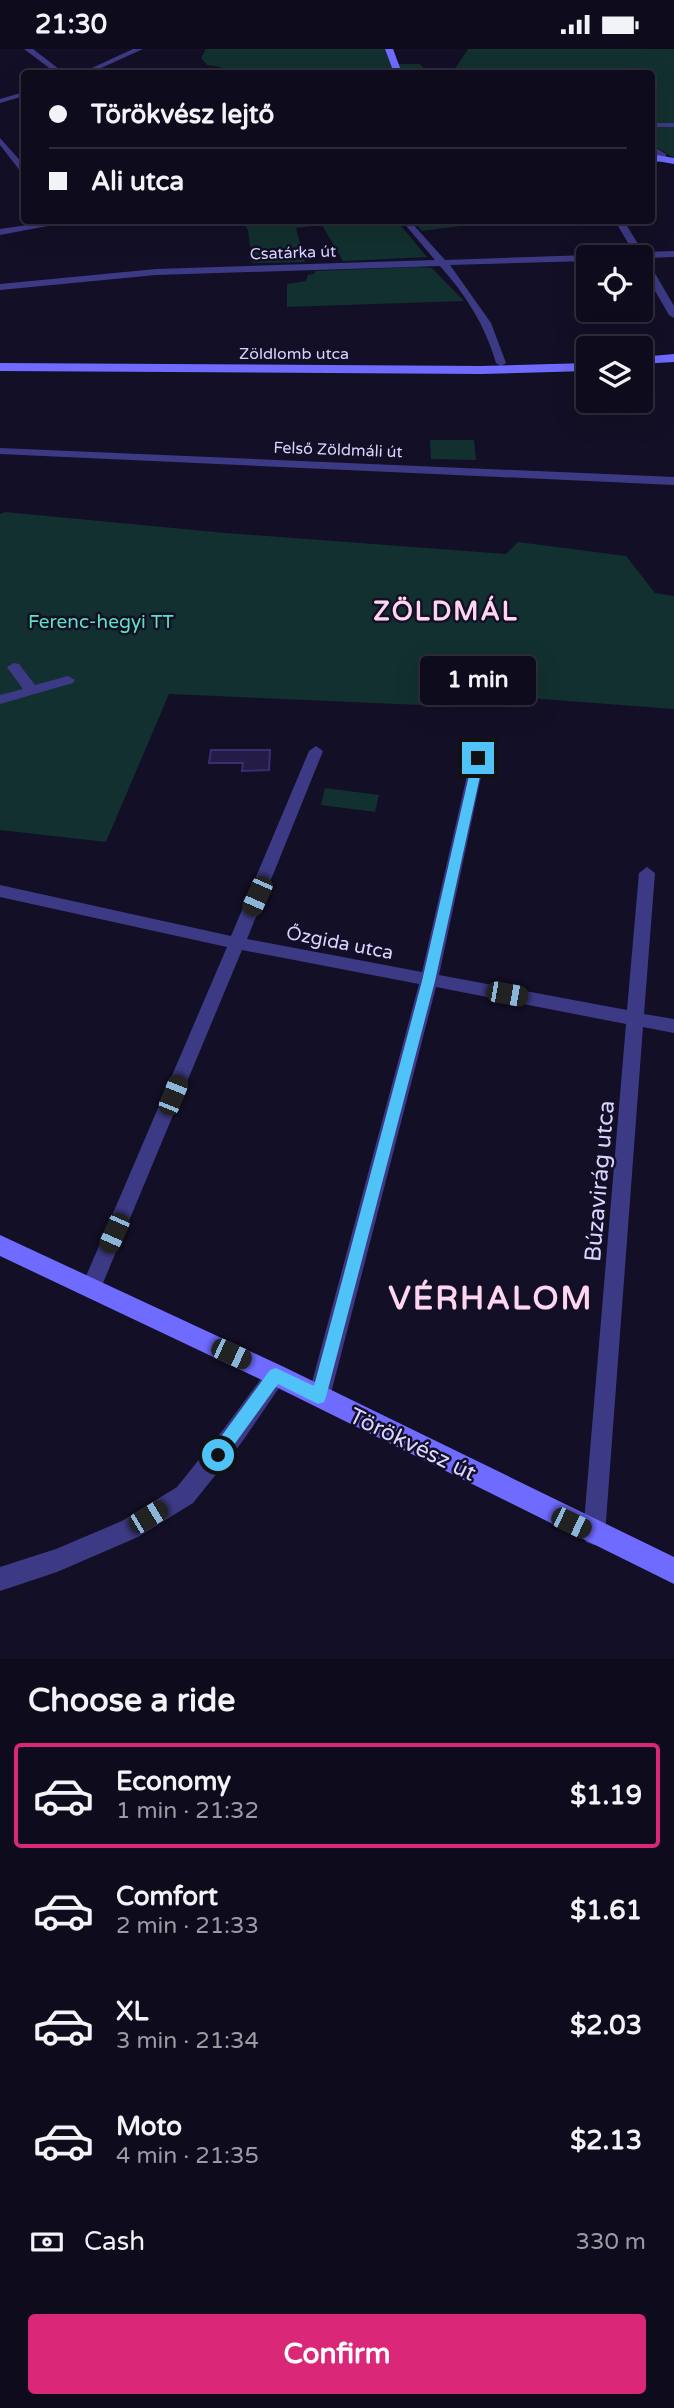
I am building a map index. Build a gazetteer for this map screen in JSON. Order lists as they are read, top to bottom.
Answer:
{
  "streets": {
    "street": [
      "Csatárka út",
      "Zöldlomb utca",
      "Felső Zöldmáli út",
      "Őzgida utca",
      "Búzavirág utca",
      "Törökvész út"
    ]
  },
  "crossings": [
    ["Őzgida utca", "Búzavirág utca"],
    ["Búzavirág utca", "Törökvész út"]
  ],
  "districts": ["ZÖLDMÁL", "VÉRHALOM"],
  "parks": ["Ferenc-hegyi TT"],
  "page": {
    "status": "21:30",
    "banner": ["Törökvész lejtő", "Ali utca"],
    "bubble": "1 min",
    "heading": "Choose a ride",
    "list": [
      {
        "name": "Economy",
        "note": "1 min · 21:32",
        "value": "$1.19"
      },
      {
        "name": "Comfort",
        "note": "2 min · 21:33",
        "value": "$1.61"
      },
      {
        "name": "XL",
        "note": "3 min · 21:34",
        "value": "$2.03"
      },
      {
        "name": "Moto",
        "note": "4 min · 21:35",
        "value": "$2.13"
      }
    ],
    "pay": ["Cash", "330 m"],
    "buttons": "Confirm"
  }
}
